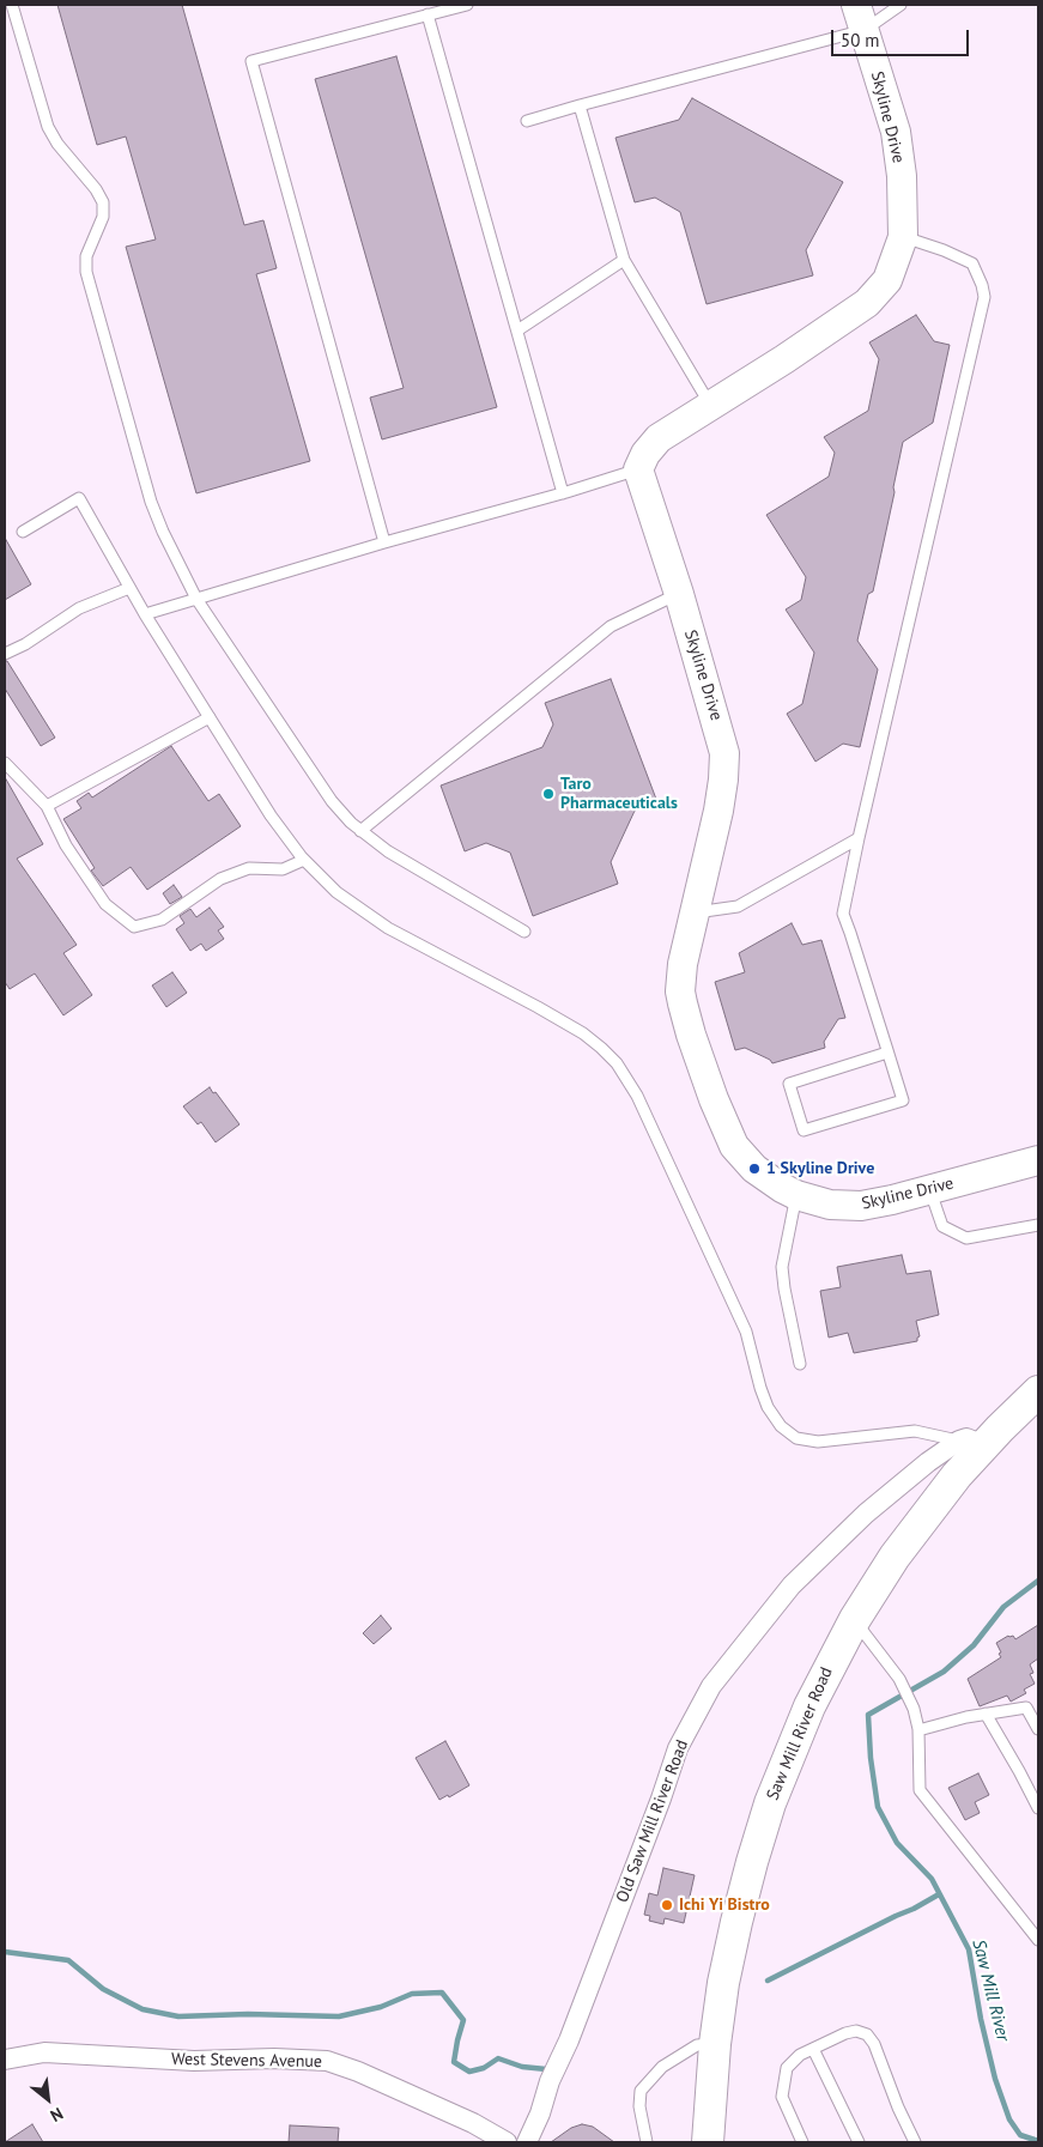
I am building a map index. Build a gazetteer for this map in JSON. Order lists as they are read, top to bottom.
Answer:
{
  "streets": {
    "main road": ["Saw Mill River Road"],
    "street": ["Skyline Drive", "Old Saw Mill River Road", "West Stevens Avenue"]
  },
  "crossings": [
    ["Saw Mill River Road", "Old Saw Mill River Road"]
  ],
  "water": ["Saw Mill River"],
  "places": ["Taro Pharmaceuticals", "1 Skyline Drive", "Ichi Yi Bistro"],
  "scale_bar": "50 m",
  "north": "bottom right"
}
